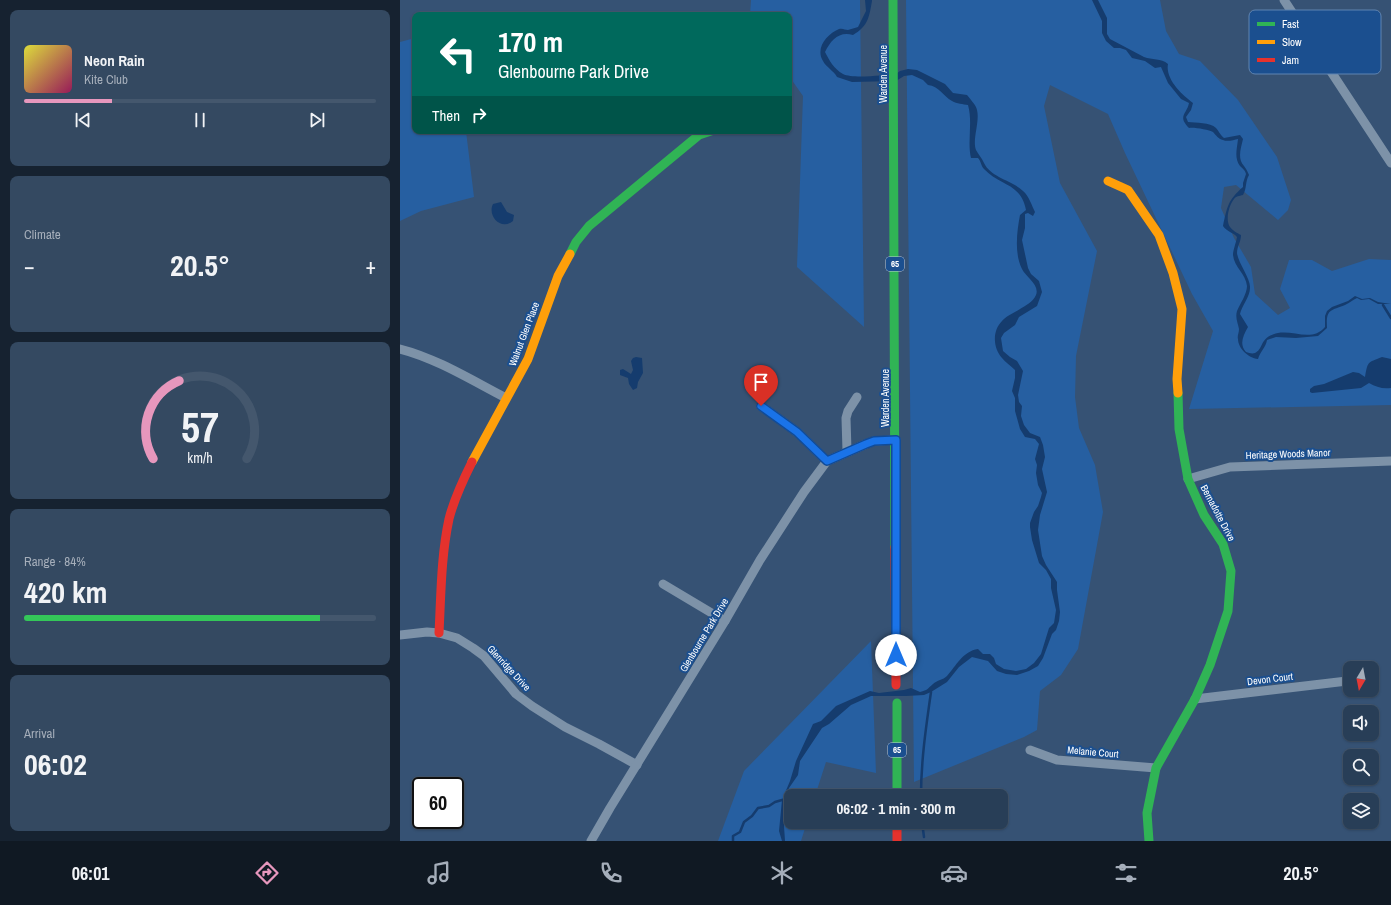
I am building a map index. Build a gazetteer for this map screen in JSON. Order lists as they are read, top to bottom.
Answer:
{
  "streets": {
    "street": [
      "Warden Avenue",
      "65",
      "Walnut Glen Place",
      "Heritage Woods Manor",
      "Bernadotte Drive",
      "Glenbourne Park Drive",
      "Glenridge Drive",
      "Devon Court",
      "Melanie Court"
    ]
  },
  "crossings": [
    ["Warden Avenue", "Glenbourne Park Drive"],
    ["Walnut Glen Place", "Glenridge Drive"],
    ["Heritage Woods Manor", "Bernadotte Drive"],
    ["Bernadotte Drive", "Devon Court"],
    ["Bernadotte Drive", "Melanie Court"],
    ["Glenbourne Park Drive", "Glenridge Drive"]
  ],
  "legend": ["Fast", "Slow", "Jam"],
  "north": "bottom",
  "page": {
    "turn": ["170 m", "Glenbourne Park Drive"],
    "song": ["Neon Rain", "Kite Club"],
    "then": "Then",
    "tile": [
      "Climate",
      ["Range · 84%", "420 km"],
      ["Arrival", "06:02"]
    ],
    "heat": ["−", "20.5°", "+"],
    "limit": "60",
    "trip": "06:02 · 1 min · 300 m",
    "tabs": ["06:01", "20.5°"],
    "gauge": ["57", "km/h"]
  }
}
